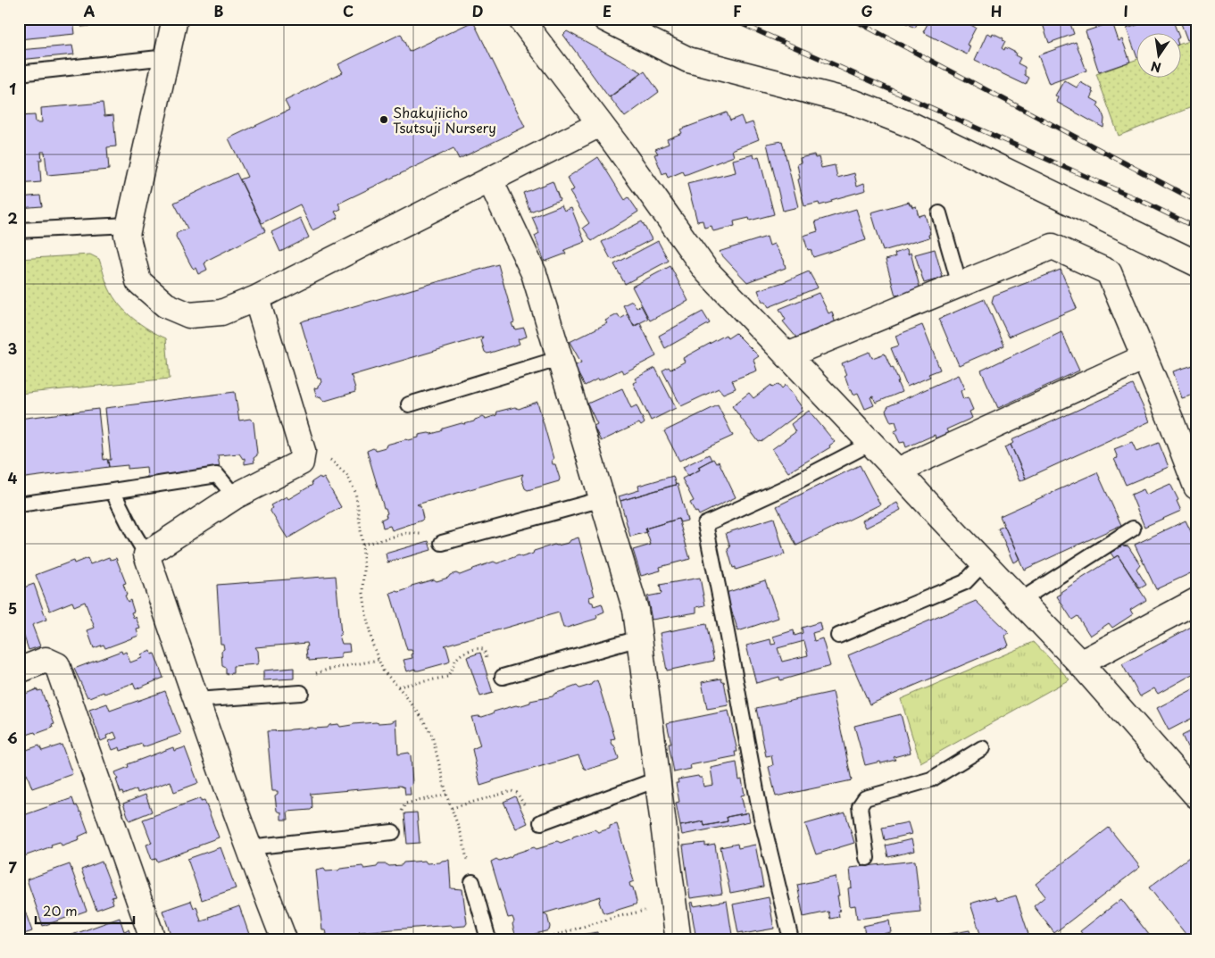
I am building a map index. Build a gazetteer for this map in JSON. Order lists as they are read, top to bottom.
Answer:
{
  "places": ["Shakujiicho Tsutsuji Nursery"],
  "scale_bar": "20 m",
  "north": "bottom",
  "grid": {
    "columns": [
      "A",
      "B",
      "C",
      "D",
      "E",
      "F",
      "G",
      "H",
      "I"
    ],
    "rows": [
      "1",
      "2",
      "3",
      "4",
      "5",
      "6",
      "7"
    ]
  }
}
